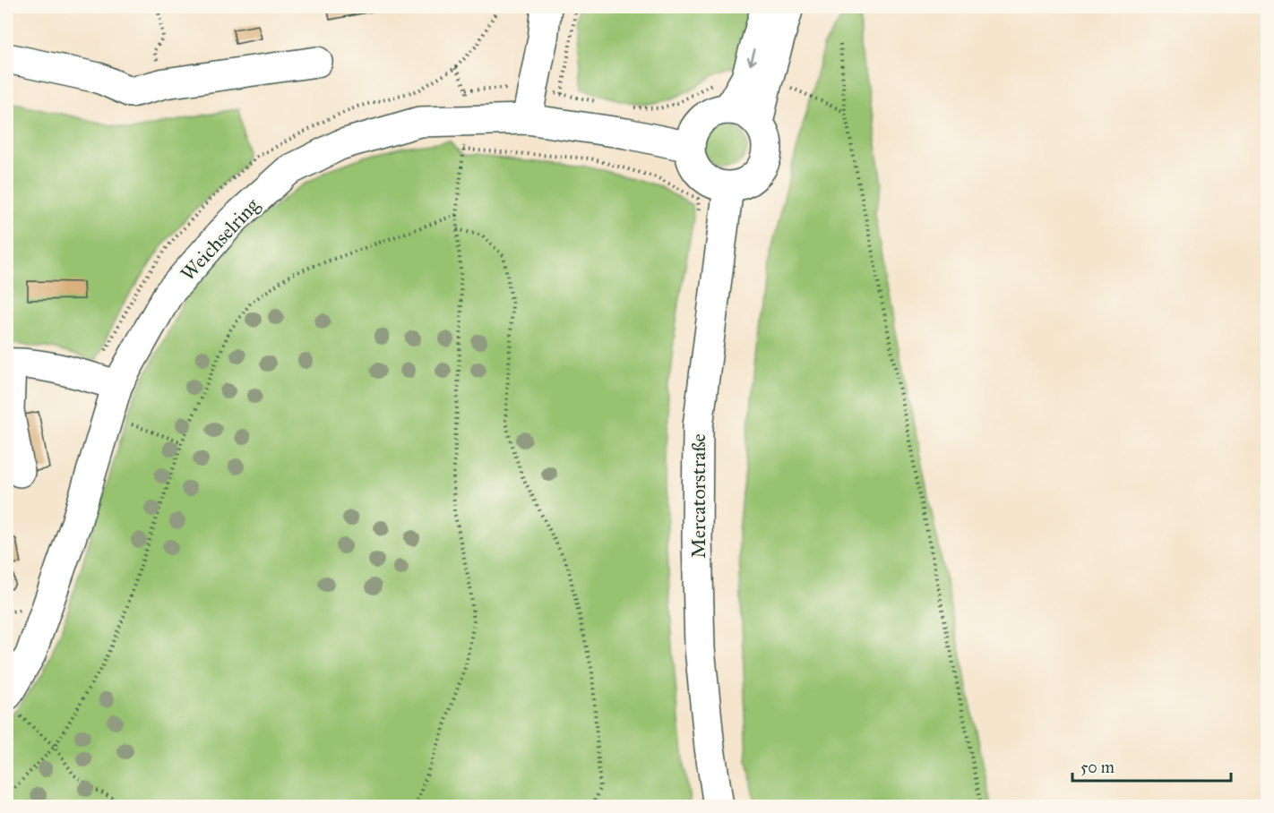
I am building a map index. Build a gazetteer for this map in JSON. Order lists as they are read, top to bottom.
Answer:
{
  "streets": {
    "street": ["Weichselring", "Mercatorstraße"]
  },
  "crossings": [
    ["Weichselring", "Mercatorstraße"]
  ],
  "scale_bar": "50 m"
}
